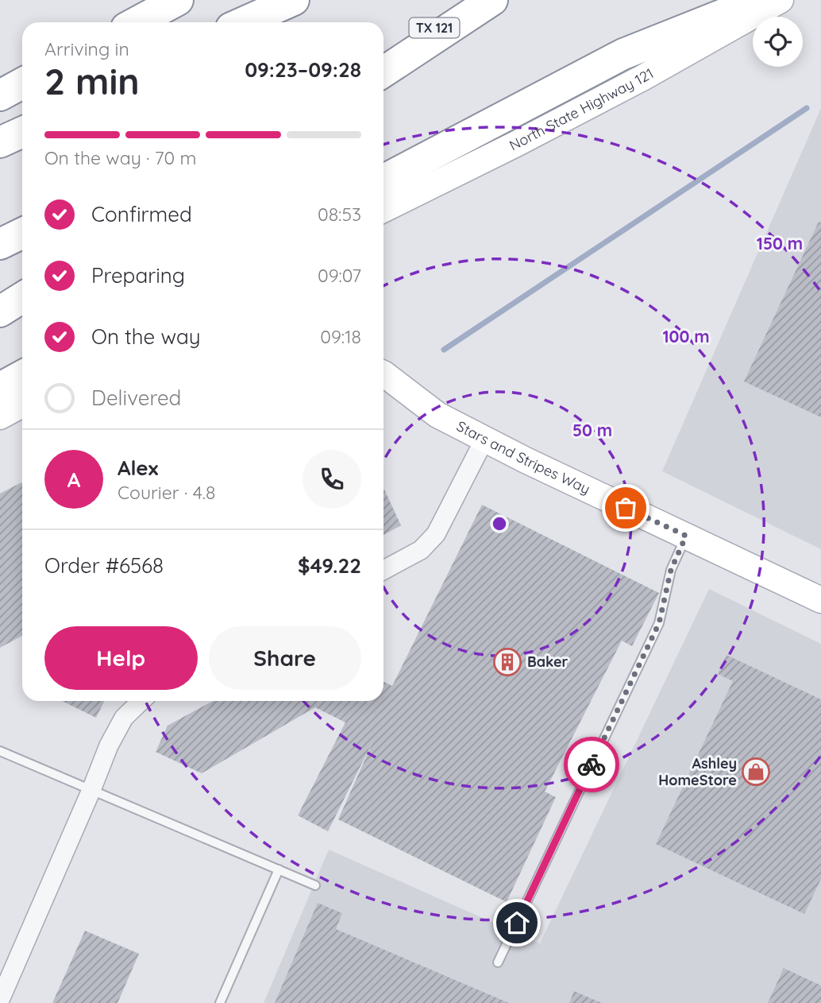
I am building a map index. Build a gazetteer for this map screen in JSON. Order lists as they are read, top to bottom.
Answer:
{
  "streets": {
    "highway": ["TX 121"],
    "street": ["North State Highway 121", "Stars and Stripes Way"]
  },
  "places": {
    "building": ["Baker"],
    "shop": ["Ashley HomeStore"]
  },
  "page": {
    "heading": ["2 min", "Arriving in", "09:23–09:28"],
    "panel": [
      "Alex",
      "Courier · 4.8",
      "Order #6568",
      "$49.22"
    ],
    "bar": "On the way · 70 m",
    "list": [
      ["Confirmed", "08:53"],
      ["Preparing", "09:07"],
      ["On the way", "09:18"],
      "Delivered"
    ],
    "round": "A",
    "buttons": ["Help", "Share"]
  },
  "rings": ["150 m", "100 m", "50 m"]
}
